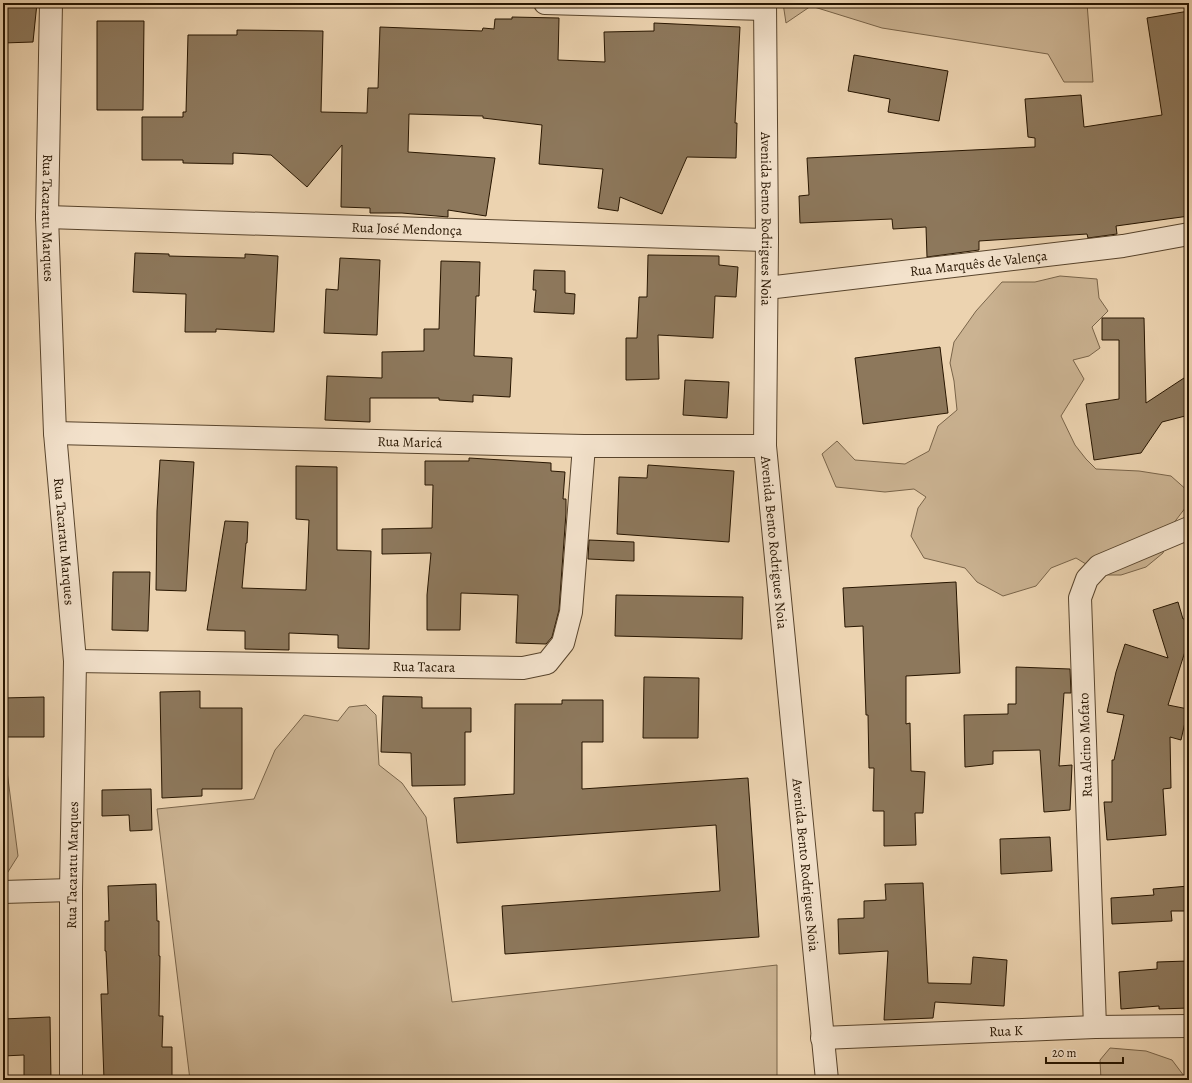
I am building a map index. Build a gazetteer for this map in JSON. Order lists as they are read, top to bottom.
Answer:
{
  "streets": {
    "street": [
      "Rua Tacaratu Marques",
      "Avenida Bento Rodrigues Noia",
      "Rua José Mendonça",
      "Rua Marquês de Valença",
      "Rua Maricá",
      "Rua Tacara",
      "Rua Alcino Mofato",
      "Rua K"
    ]
  },
  "crossings": [
    ["Rua Tacaratu Marques", "Rua José Mendonça"],
    ["Rua Tacaratu Marques", "Rua Maricá"],
    ["Rua Tacaratu Marques", "Rua Tacara"],
    ["Avenida Bento Rodrigues Noia", "Rua José Mendonça"],
    ["Avenida Bento Rodrigues Noia", "Rua Marquês de Valença"],
    ["Avenida Bento Rodrigues Noia", "Rua Maricá"],
    ["Avenida Bento Rodrigues Noia", "Rua K"],
    ["Rua Maricá", "Rua Tacara"],
    ["Rua Alcino Mofato", "Rua K"]
  ],
  "scale_bar": "20 m"
}
